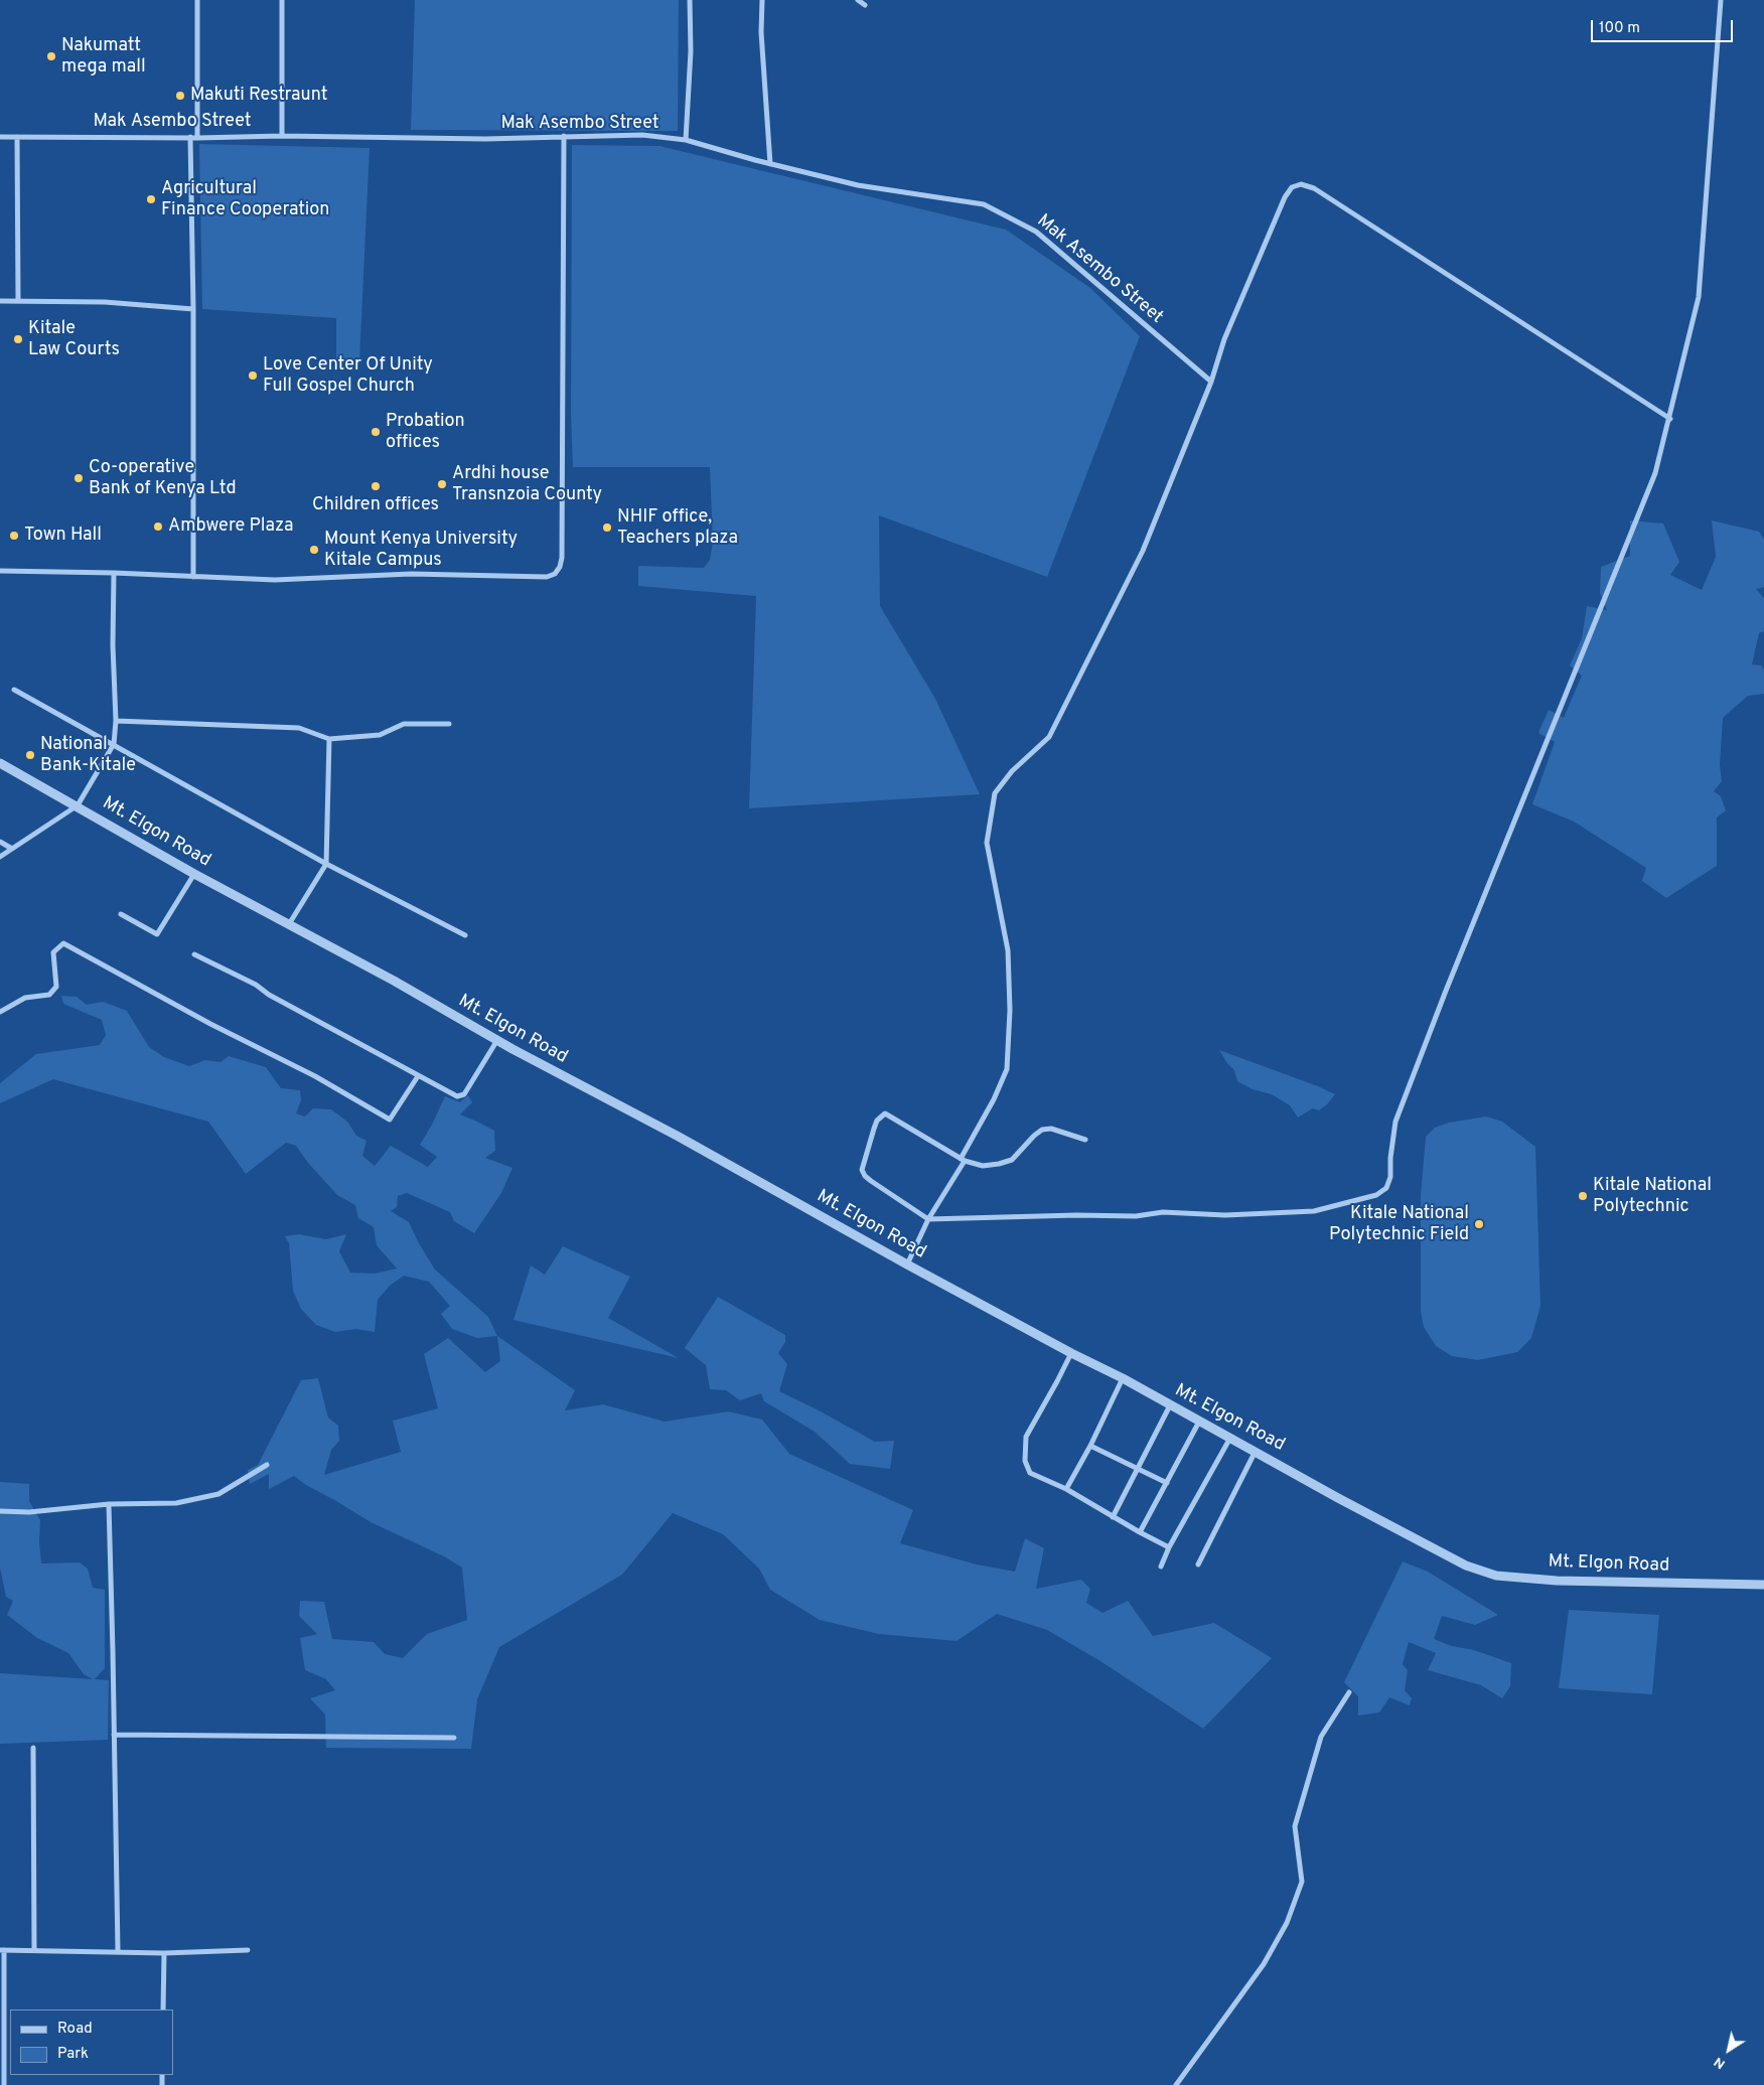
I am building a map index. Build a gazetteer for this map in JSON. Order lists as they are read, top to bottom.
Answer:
{
  "streets": {
    "street": ["Mak Asembo Street", "Mt. Elgon Road"]
  },
  "places": [
    "Nakumatt mega mall",
    "Makuti Restraunt",
    "Agricultural Finance Cooperation",
    "Kitale Law Courts",
    "Love Center Of Unity Full Gospel Church",
    "Probation offices",
    "Co-operative Bank of Kenya Ltd",
    "Ardhi house Transnzoia County",
    "Children offices",
    "Ambwere Plaza",
    "NHIF office, Teachers plaza",
    "Town Hall",
    "Mount Kenya University Kitale Campus",
    "National Bank-Kitale",
    "Kitale National Polytechnic",
    "Kitale National Polytechnic Field"
  ],
  "legend": ["Road", "Park"],
  "scale_bar": "100 m",
  "north": "bottom left"
}
